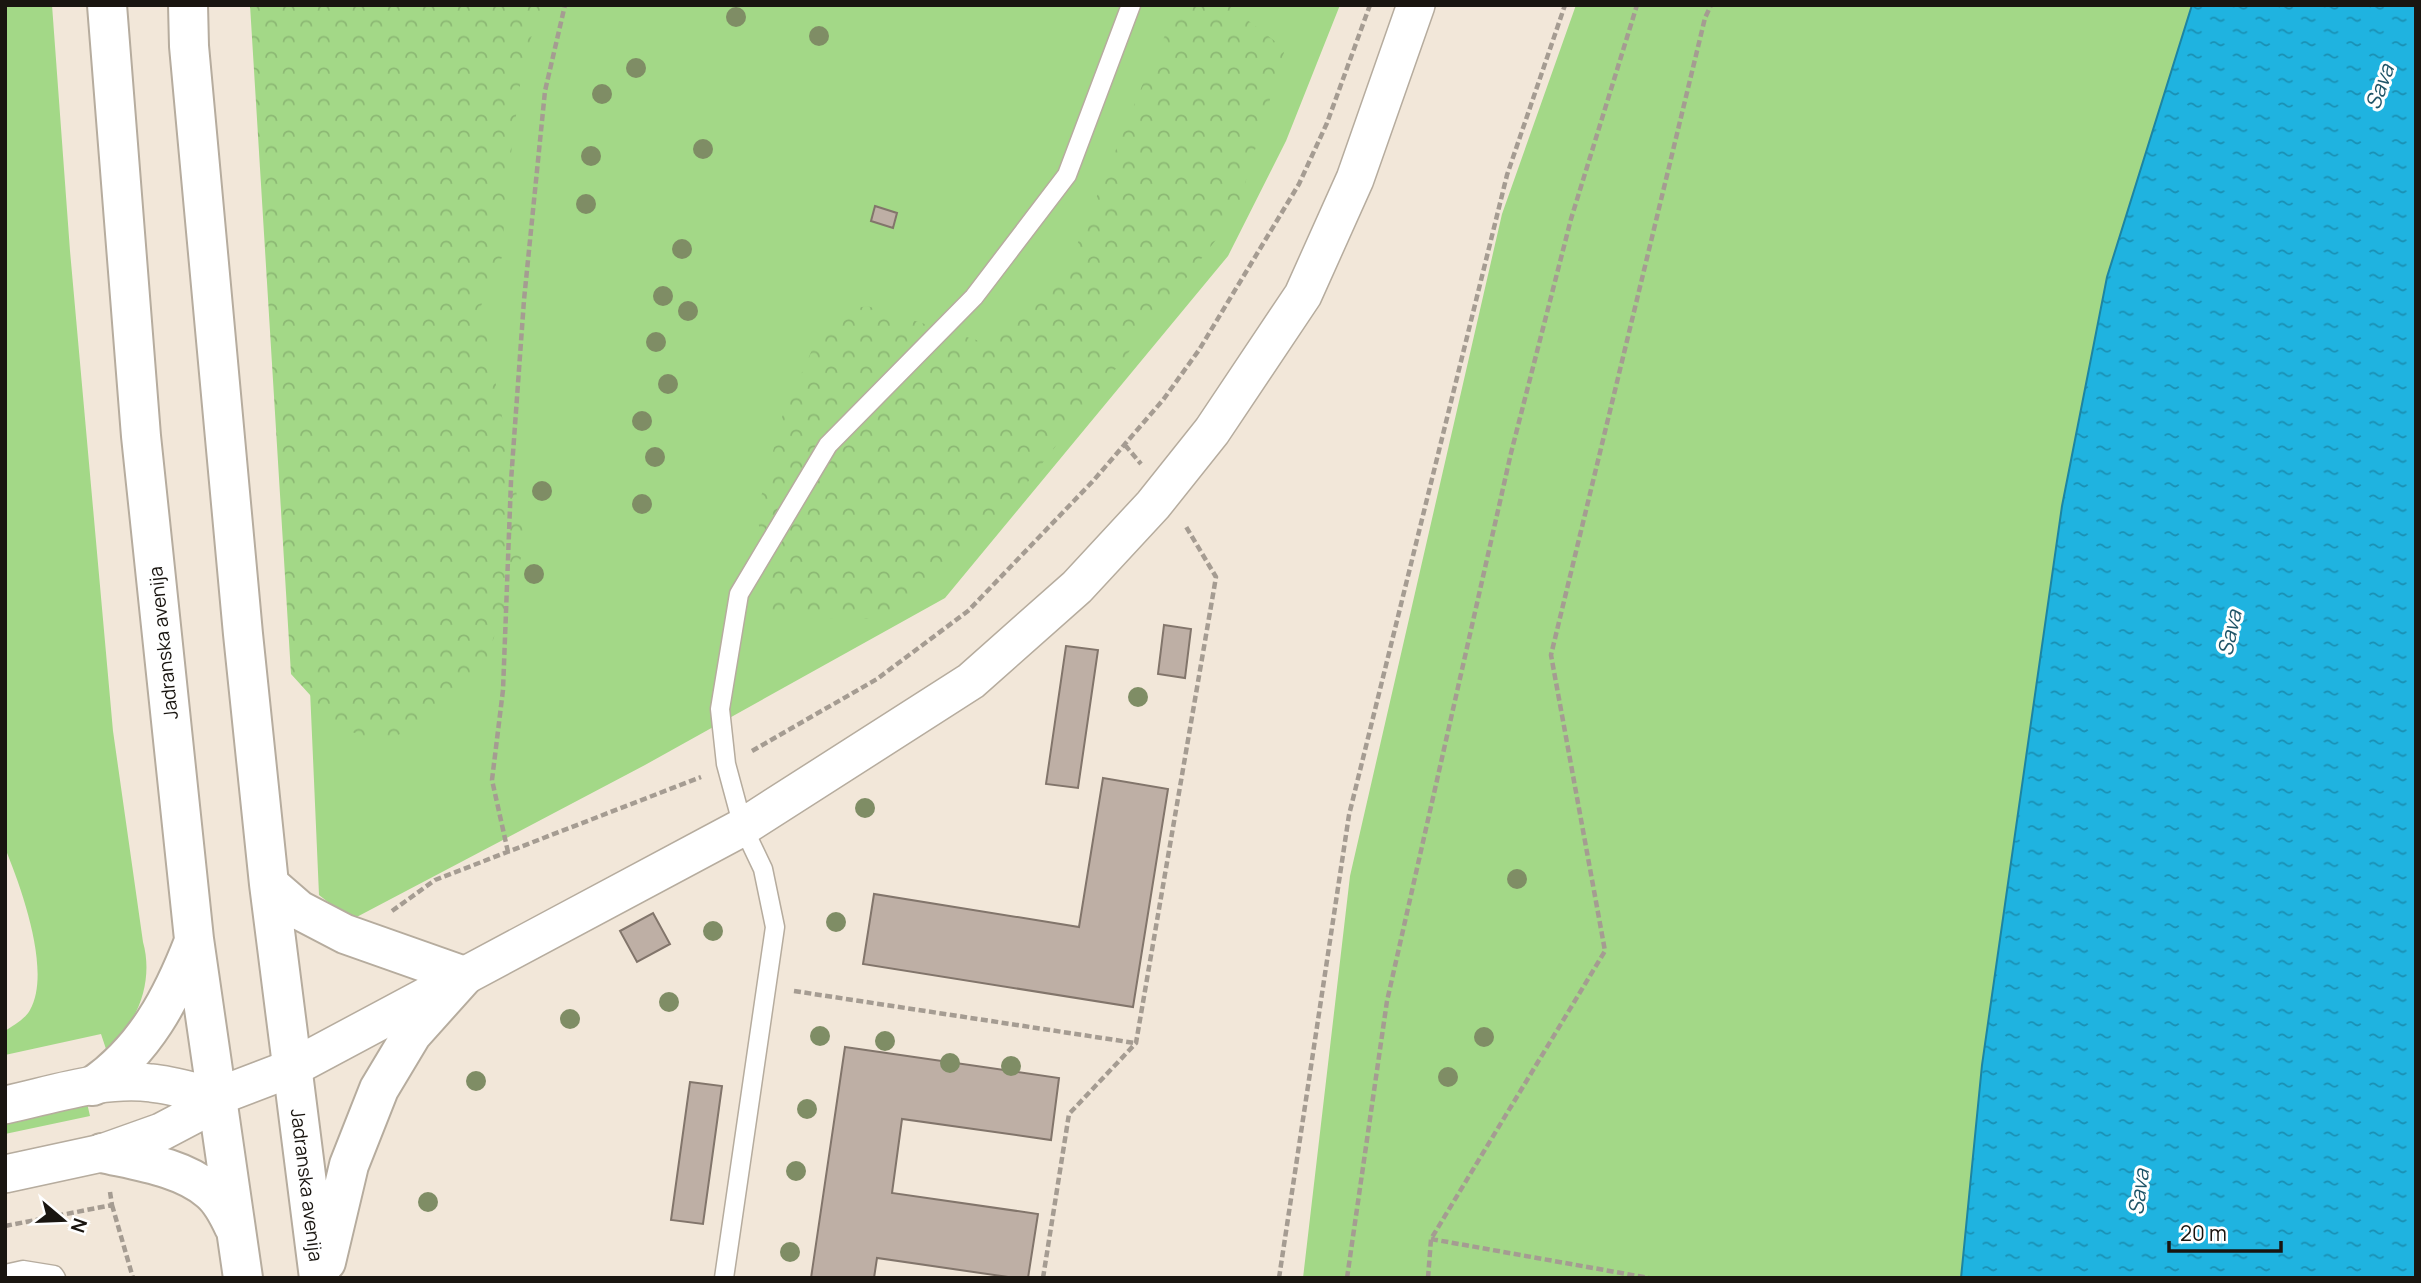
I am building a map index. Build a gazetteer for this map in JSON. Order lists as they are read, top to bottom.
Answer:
{
  "streets": {
    "main road": ["Jadranska avenija"]
  },
  "water": ["Sava"],
  "scale_bar": "20 m",
  "north": "right"
}
